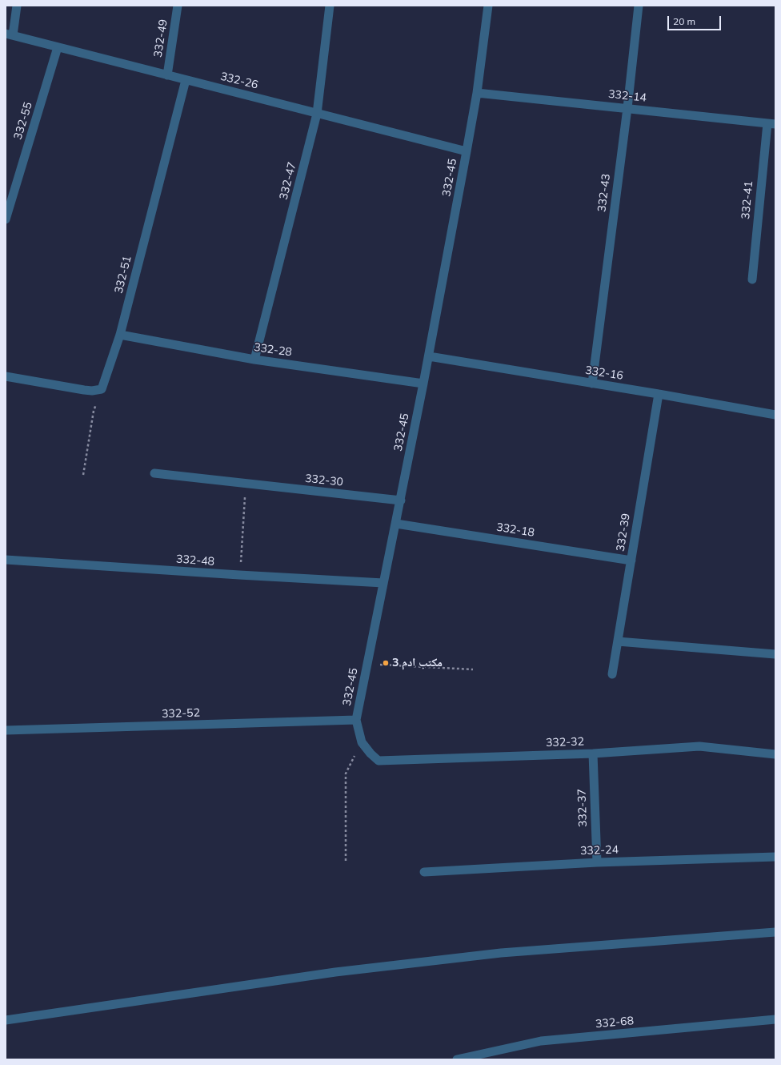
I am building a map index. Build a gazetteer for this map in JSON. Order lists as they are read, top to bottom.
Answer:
{
  "streets": {
    "street": [
      "332-49",
      "332-26",
      "332-14",
      "332-55",
      "332-45",
      "332-47",
      "332-43",
      "332-41",
      "332-51",
      "332-28",
      "332-16",
      "332-30",
      "332-18",
      "332-39",
      "332-48",
      "332-52",
      "332-32",
      "332-37",
      "332-24",
      "332-68"
    ]
  },
  "crossings": [
    ["332-49", "332-26"],
    ["332-26", "332-55"],
    ["332-26", "332-45"],
    ["332-26", "332-47"],
    ["332-26", "332-51"],
    ["332-14", "332-45"],
    ["332-14", "332-43"],
    ["332-14", "332-41"],
    ["332-45", "332-28"],
    ["332-45", "332-16"],
    ["332-45", "332-30"],
    ["332-45", "332-18"],
    ["332-45", "332-48"],
    ["332-45", "332-52"],
    ["332-45", "332-32"],
    ["332-47", "332-28"],
    ["332-43", "332-16"],
    ["332-51", "332-28"],
    ["332-16", "332-39"],
    ["332-18", "332-39"],
    ["332-32", "332-37"],
    ["332-37", "332-24"]
  ],
  "places": ["مكتب ادم 3"],
  "scale_bar": "20 m"
}
